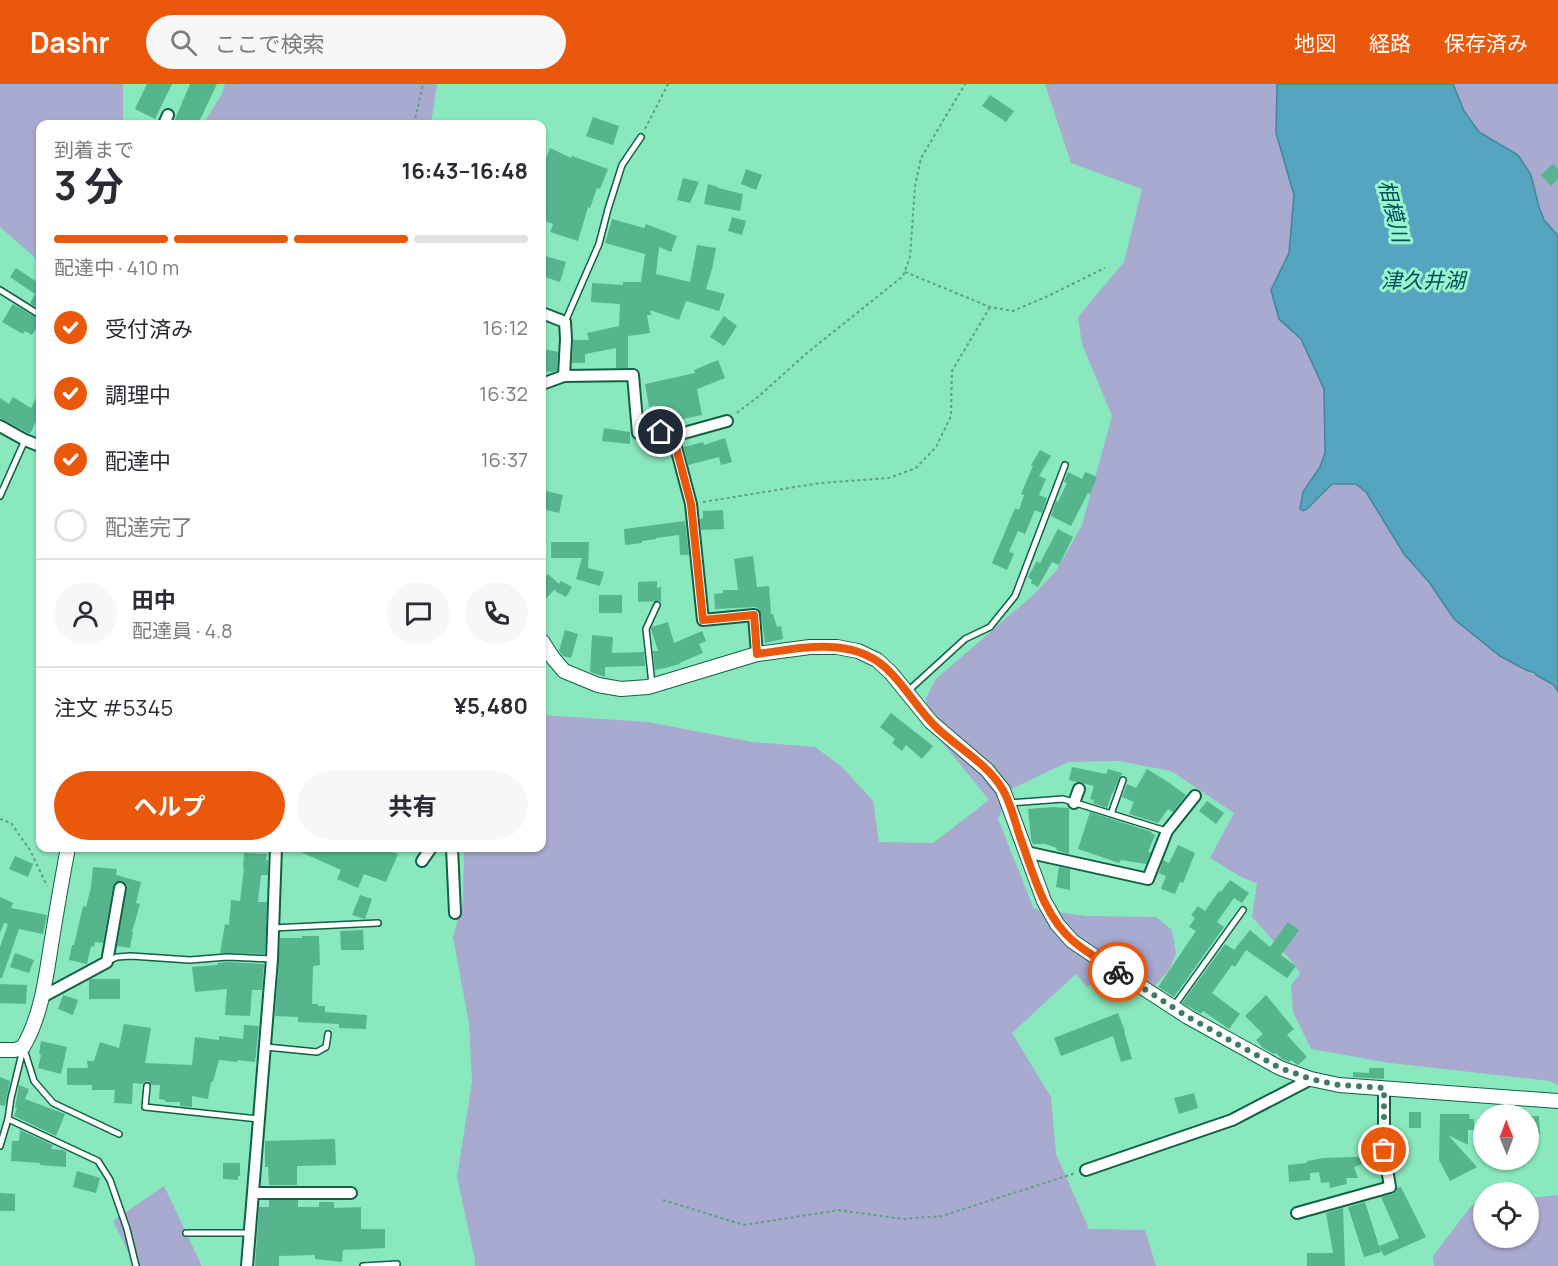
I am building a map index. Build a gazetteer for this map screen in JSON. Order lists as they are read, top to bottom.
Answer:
{
  "water": ["相模川", "津久井湖"],
  "north": "top",
  "page": {
    "header": "Dashr",
    "search": "ここで検索",
    "nav": ["地図", "経路", "保存済み"],
    "heading": ["3 分", "到着まで", "16:43–16:48"],
    "panel": [
      "田中",
      "配達員 · 4.8",
      "注文 #5345",
      "¥5,480"
    ],
    "bar": "配達中 · 410 m",
    "list": [
      ["受付済み", "16:12"],
      ["調理中", "16:32"],
      ["配達中", "16:37"],
      "配達完了"
    ],
    "buttons": ["ヘルプ", "共有"]
  }
}
